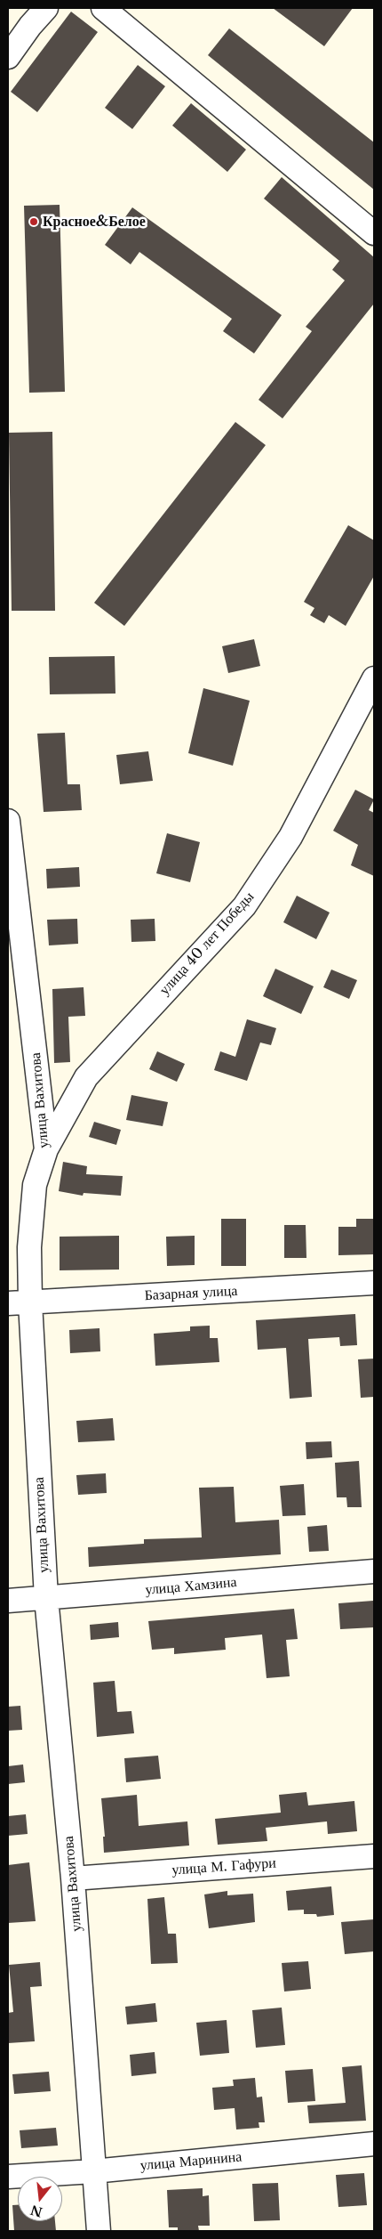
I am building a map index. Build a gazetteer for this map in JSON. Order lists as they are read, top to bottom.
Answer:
{
  "streets": {
    "street": [
      "улица 40 лет Победы",
      "улица Вахитова",
      "Базарная улица",
      "улица Хамзина",
      "улица М. Гафури",
      "улица Маринина"
    ]
  },
  "crossings": [
    ["улица 40 лет Победы", "улица Вахитова"],
    ["улица Вахитова", "Базарная улица"],
    ["улица Вахитова", "улица Хамзина"],
    ["улица Вахитова", "улица М. Гафури"],
    ["улица Вахитова", "улица Маринина"]
  ],
  "places": ["Красное&Белое"],
  "north": "bottom"
}
